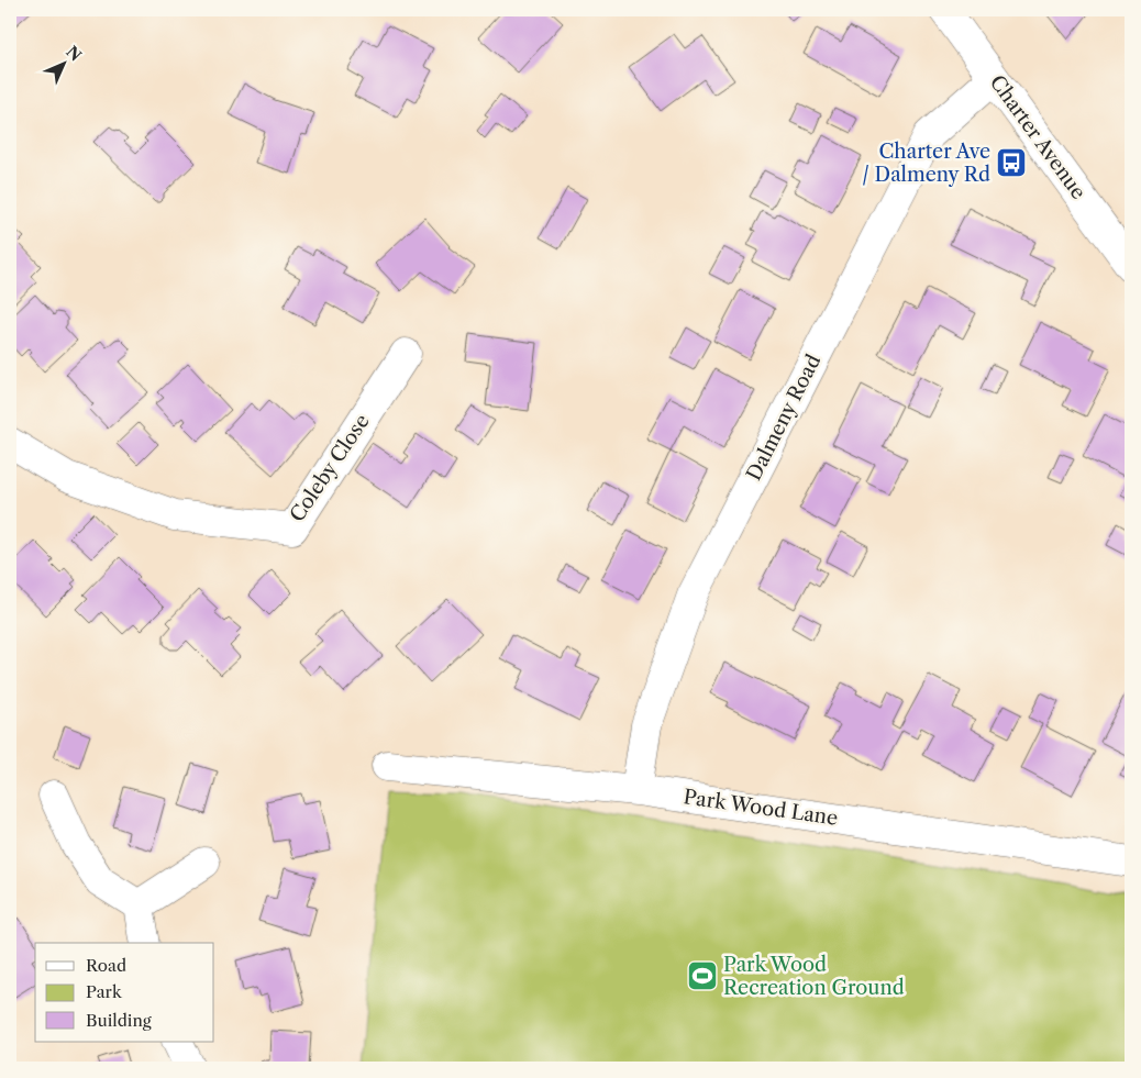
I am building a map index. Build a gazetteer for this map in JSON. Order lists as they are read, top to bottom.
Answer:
{
  "streets": {
    "street": [
      "Charter Avenue",
      "Dalmeny Road",
      "Coleby Close",
      "Park Wood Lane"
    ]
  },
  "crossings": [
    ["Charter Avenue", "Dalmeny Road"],
    ["Dalmeny Road", "Park Wood Lane"]
  ],
  "places": {
    "bus stop": ["Charter Ave / Dalmeny Rd"],
    "sports": ["Park Wood Recreation Ground"]
  },
  "legend": ["Road", "Park", "Building"],
  "north": "top right"
}
